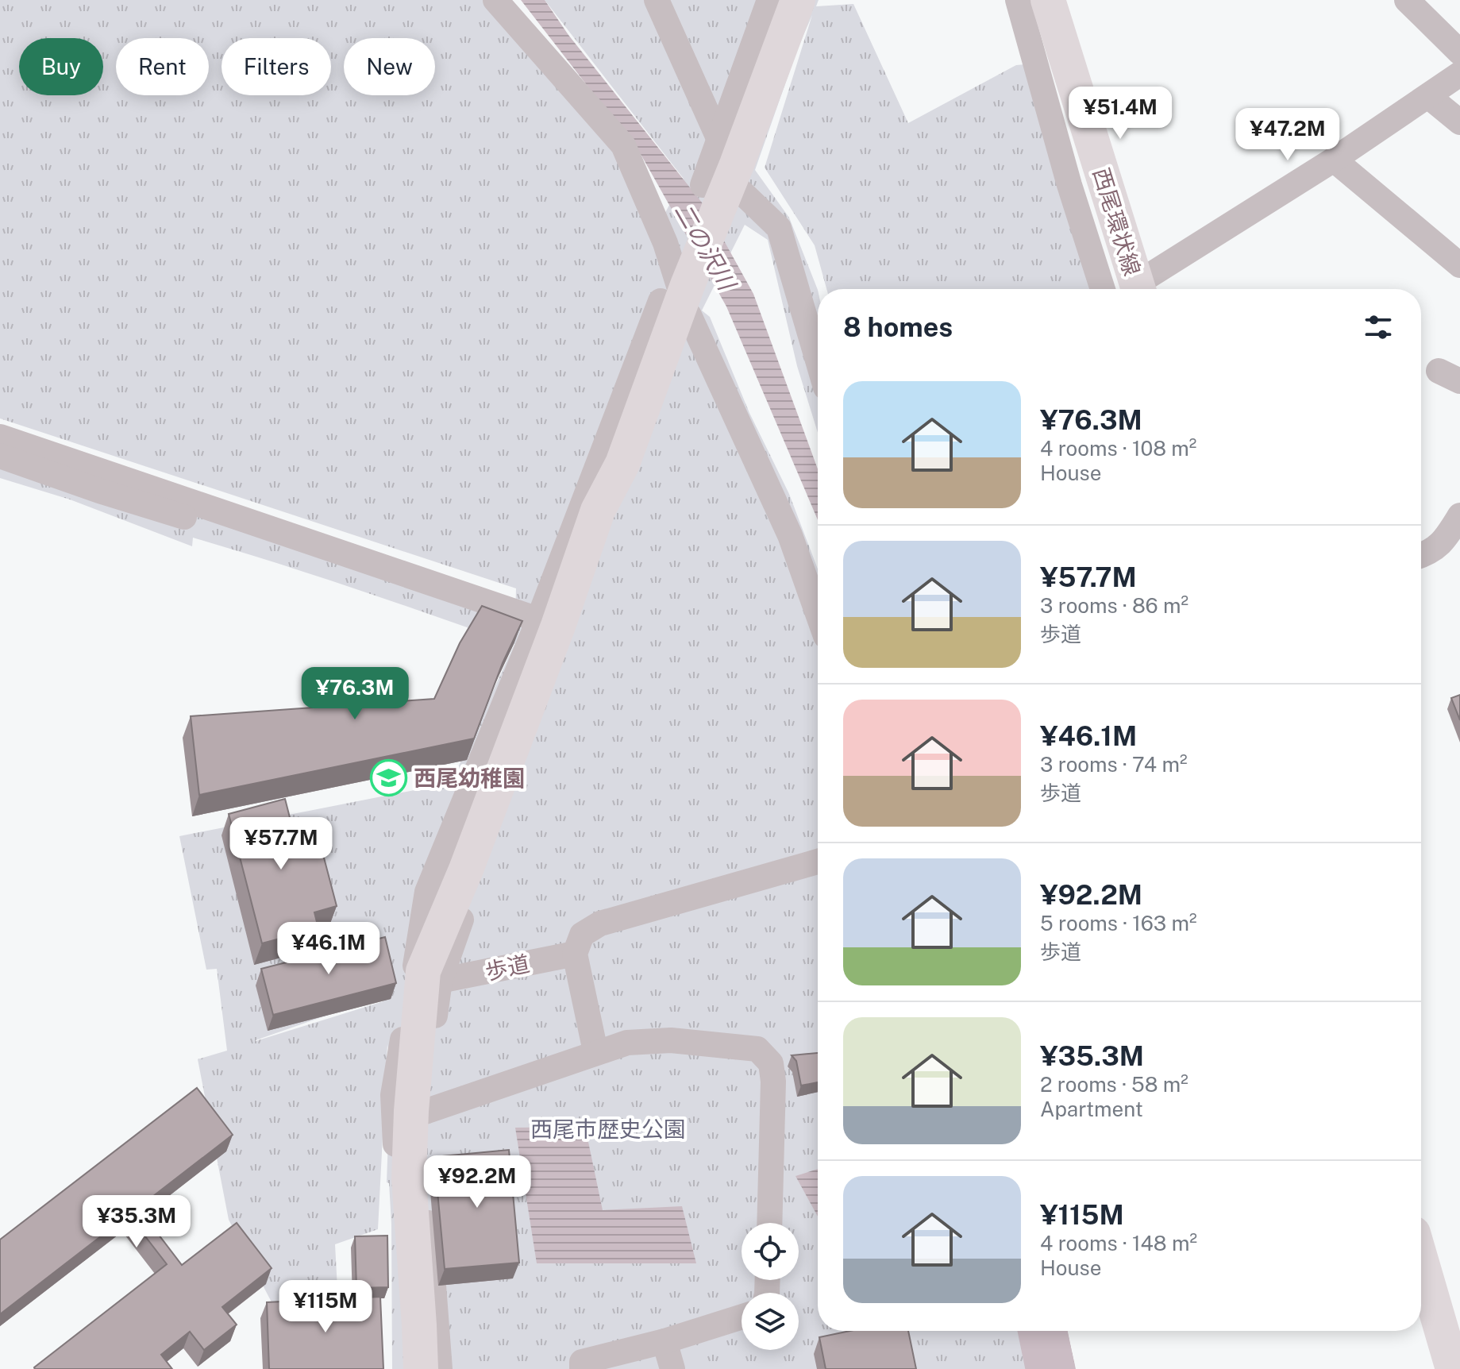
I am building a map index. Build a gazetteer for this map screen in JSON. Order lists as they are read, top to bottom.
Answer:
{
  "streets": {
    "street": ["西尾環状線", "歩道"]
  },
  "water": ["二の沢川"],
  "parks": ["西尾市歴史公園"],
  "places": {
    "school or university": ["西尾幼稚園"]
  },
  "page": {
    "chip": [
      "Buy",
      "Rent",
      "Filters",
      "New"
    ],
    "price": [
      "¥51.4M",
      "¥47.2M",
      "¥76.3M",
      "¥57.7M",
      "¥46.1M",
      "¥92.2M",
      "¥35.3M",
      "¥115M"
    ],
    "heading": "8 homes",
    "list": [
      {
        "name": "¥76.3M",
        "note": "4 rooms · 108 m² · House"
      },
      {
        "name": "¥57.7M",
        "note": "3 rooms · 86 m² · 歩道"
      },
      {
        "name": "¥46.1M",
        "note": "3 rooms · 74 m² · 歩道"
      },
      {
        "name": "¥92.2M",
        "note": "5 rooms · 163 m² · 歩道"
      },
      {
        "name": "¥35.3M",
        "note": "2 rooms · 58 m² · Apartment"
      },
      {
        "name": "¥115M",
        "note": "4 rooms · 148 m² · House"
      }
    ]
  }
}
